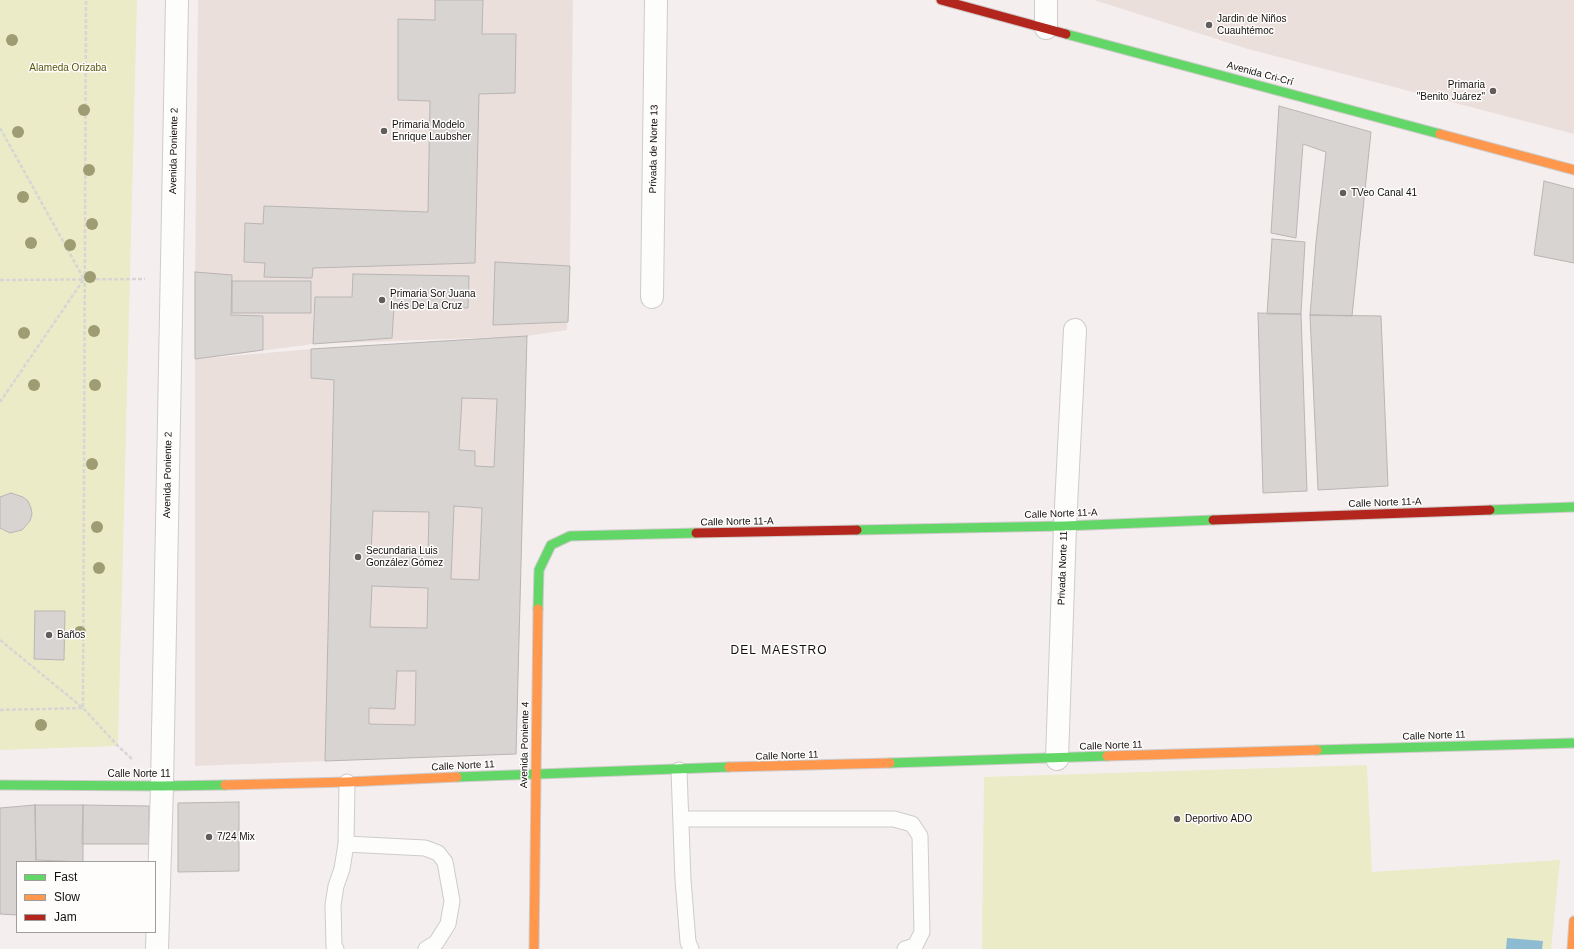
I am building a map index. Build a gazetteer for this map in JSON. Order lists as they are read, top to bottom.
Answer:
{
  "streets": {
    "street": [
      "Avenida Cri-Crí",
      "Privada de Norte 13",
      "Avenida Poniente 2",
      "Calle Norte 11-A",
      "Privada Norte 11",
      "Calle Norte 11",
      "Avenida Poniente 4"
    ]
  },
  "crossings": [
    ["Avenida Poniente 2", "Calle Norte 11"],
    ["Calle Norte 11-A", "Privada Norte 11"],
    ["Calle Norte 11-A", "Avenida Poniente 4"],
    ["Privada Norte 11", "Calle Norte 11"],
    ["Calle Norte 11", "Avenida Poniente 4"]
  ],
  "districts": ["DEL MAESTRO"],
  "parks": ["Alameda Orizaba"],
  "places": [
    "Jardin de Niños Cuauhtémoc",
    "Primaria \"Benito Juárez\"",
    "Primaria Modelo Enrique Laubsher",
    "TVeo Canal 41",
    "Primaria Sor Juana Inés De La Cruz",
    "Secundaria Luis González Gómez",
    "Baños",
    "Deportivo ADO",
    "7/24 Mix"
  ],
  "legend": ["Fast", "Slow", "Jam"]
}
